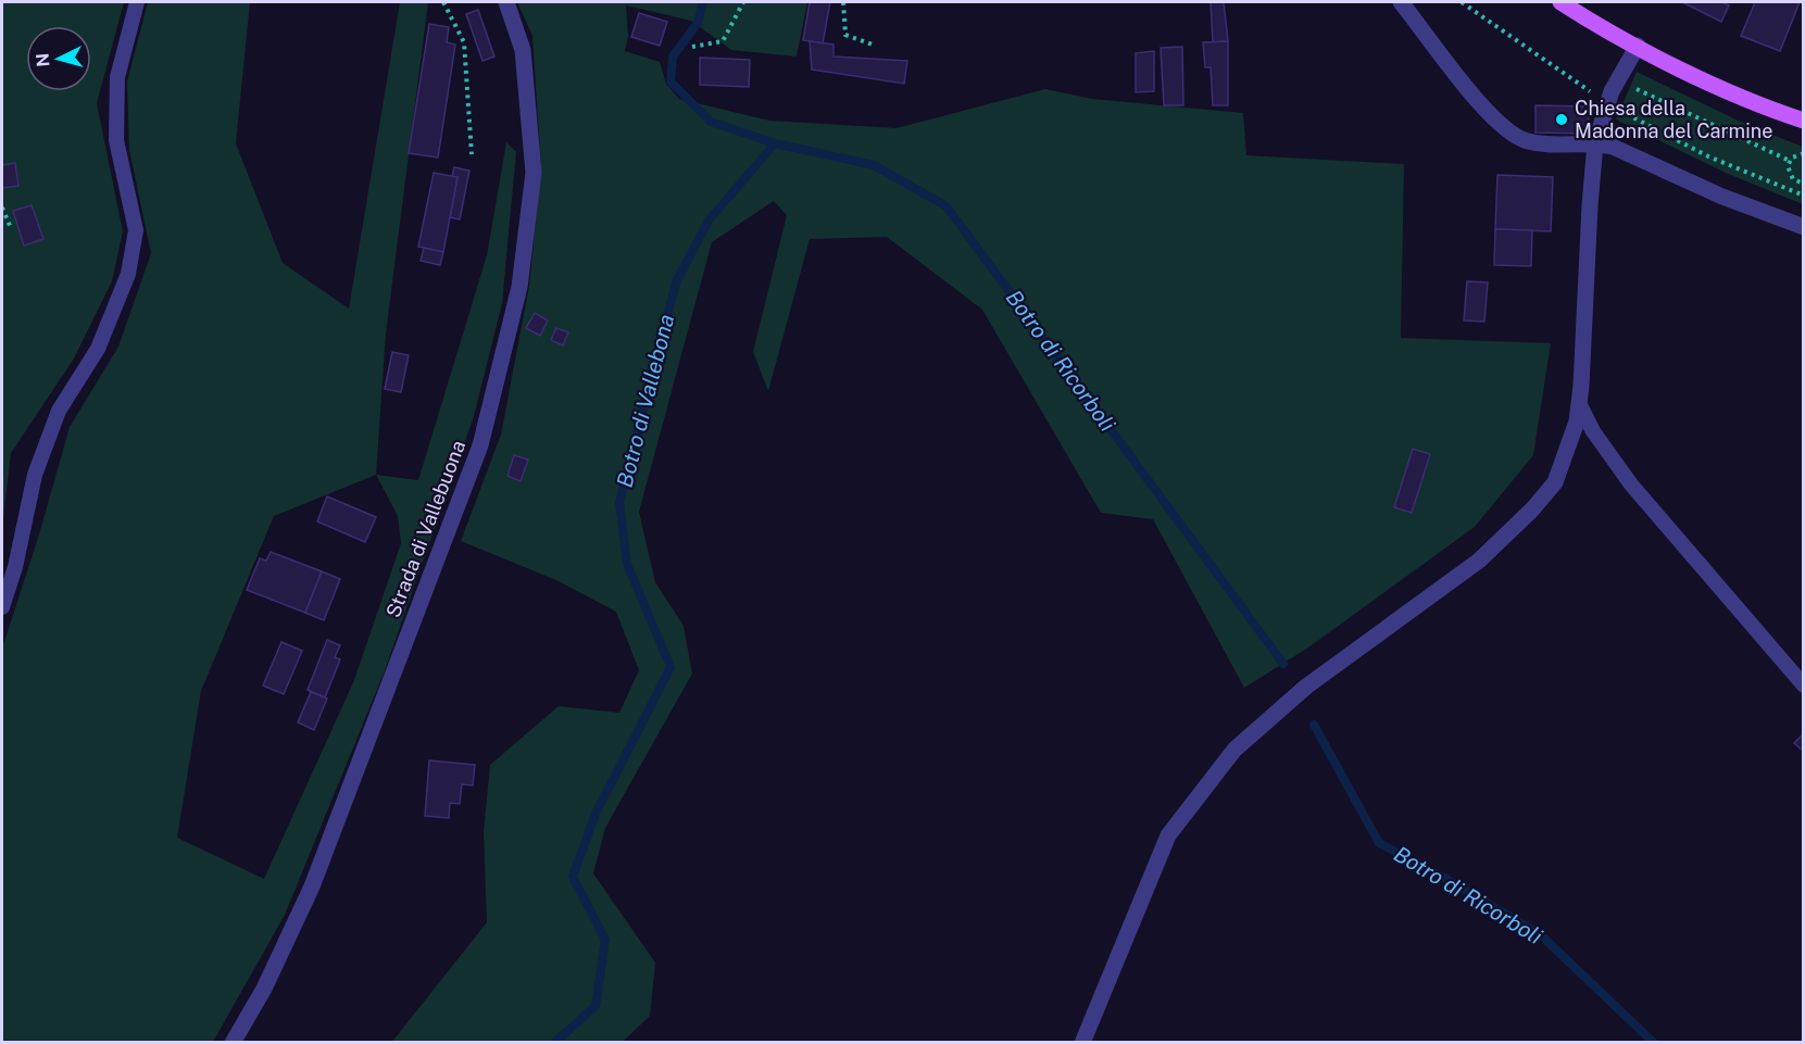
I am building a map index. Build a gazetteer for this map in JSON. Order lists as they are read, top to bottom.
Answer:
{
  "streets": {
    "street": ["Strada di Vallebuona"]
  },
  "water": ["Botro di Ricorboli", "Botro di Vallebona"],
  "places": ["Chiesa della Madonna del Carmine"],
  "north": "left"
}
